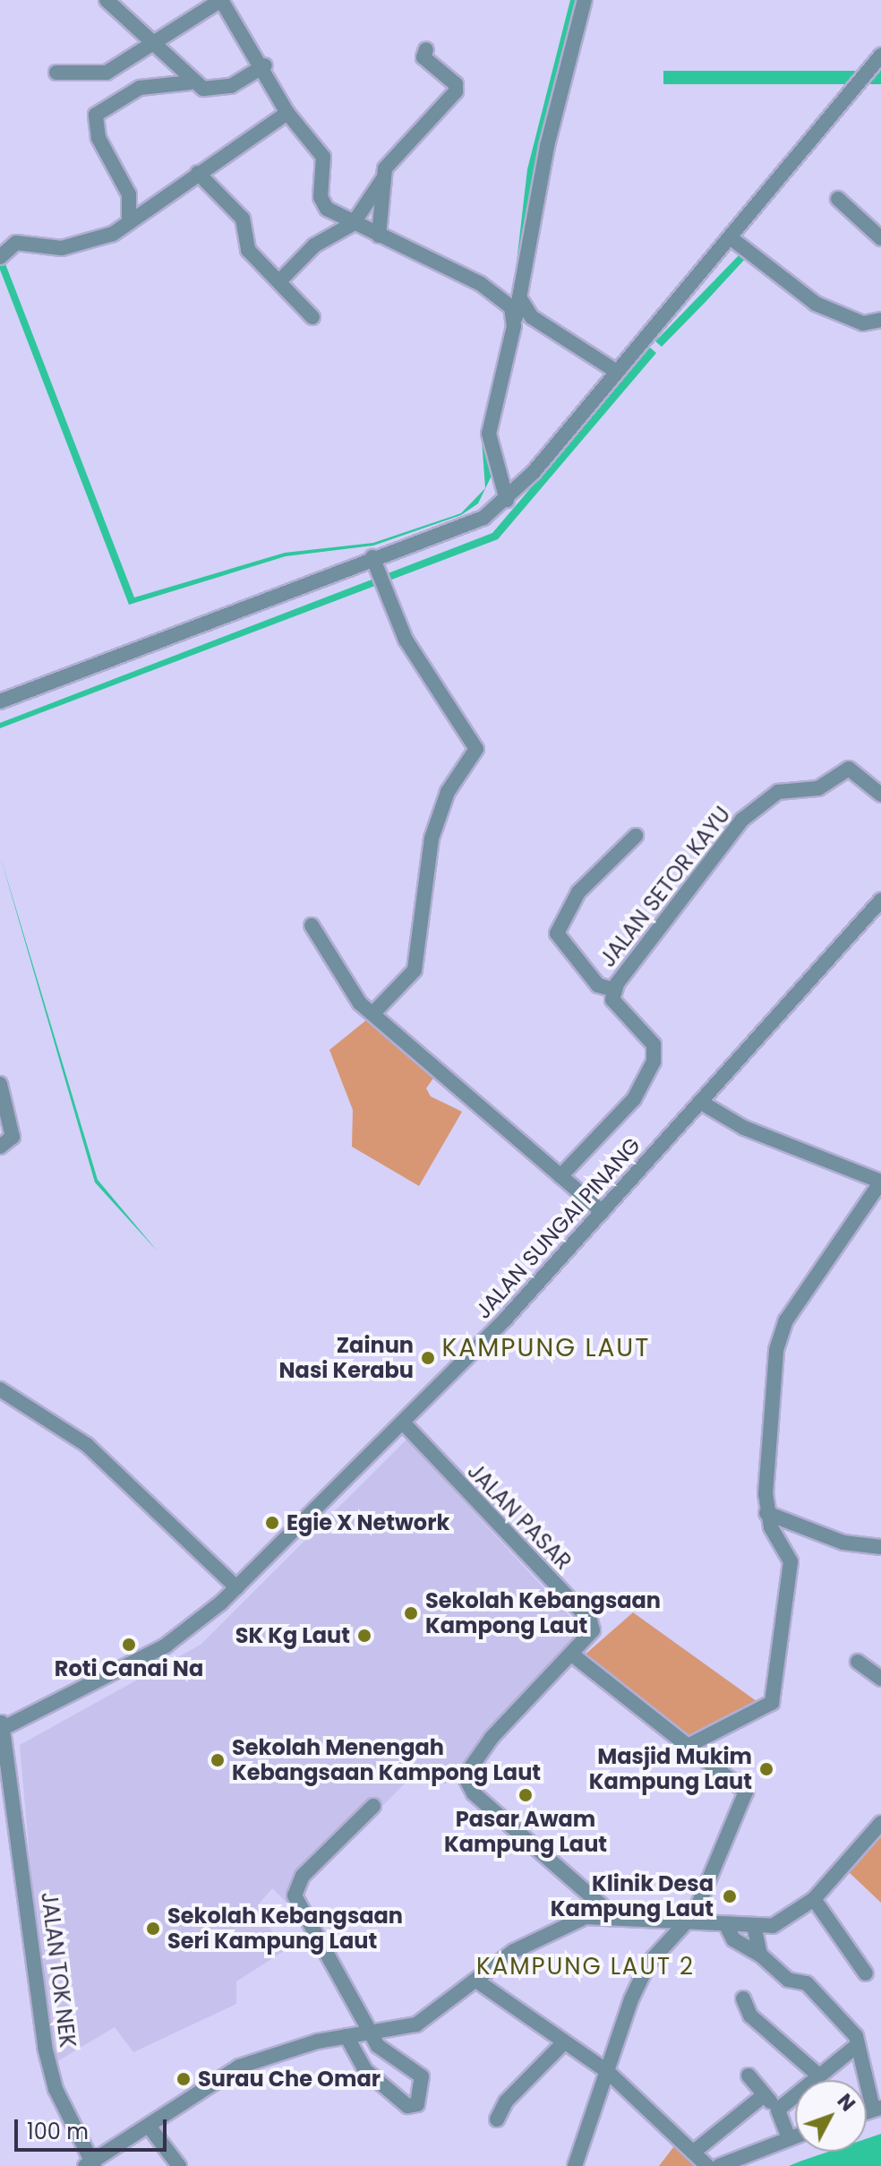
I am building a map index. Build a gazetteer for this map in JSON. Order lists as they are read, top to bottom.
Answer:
{
  "streets": {
    "street": [
      "JALAN SETOR KAYU",
      "JALAN SUNGAI PINANG",
      "JALAN PASAR",
      "JALAN TOK NEK"
    ]
  },
  "crossings": [
    ["JALAN SUNGAI PINANG", "JALAN PASAR"],
    ["JALAN SUNGAI PINANG", "JALAN TOK NEK"]
  ],
  "districts": ["KAMPUNG LAUT", "KAMPUNG LAUT 2"],
  "places": [
    "Zainun Nasi Kerabu",
    "Egie X Network",
    "Sekolah Kebangsaan Kampong Laut",
    "SK Kg Laut",
    "Roti Canai Na",
    "Sekolah Menengah Kebangsaan Kampong Laut",
    "Masjid Mukim Kampung Laut",
    "Pasar Awam Kampung Laut",
    "Klinik Desa Kampung Laut",
    "Sekolah Kebangsaan Seri Kampung Laut",
    "Surau Che Omar"
  ],
  "scale_bar": "100 m",
  "north": "top right"
}
